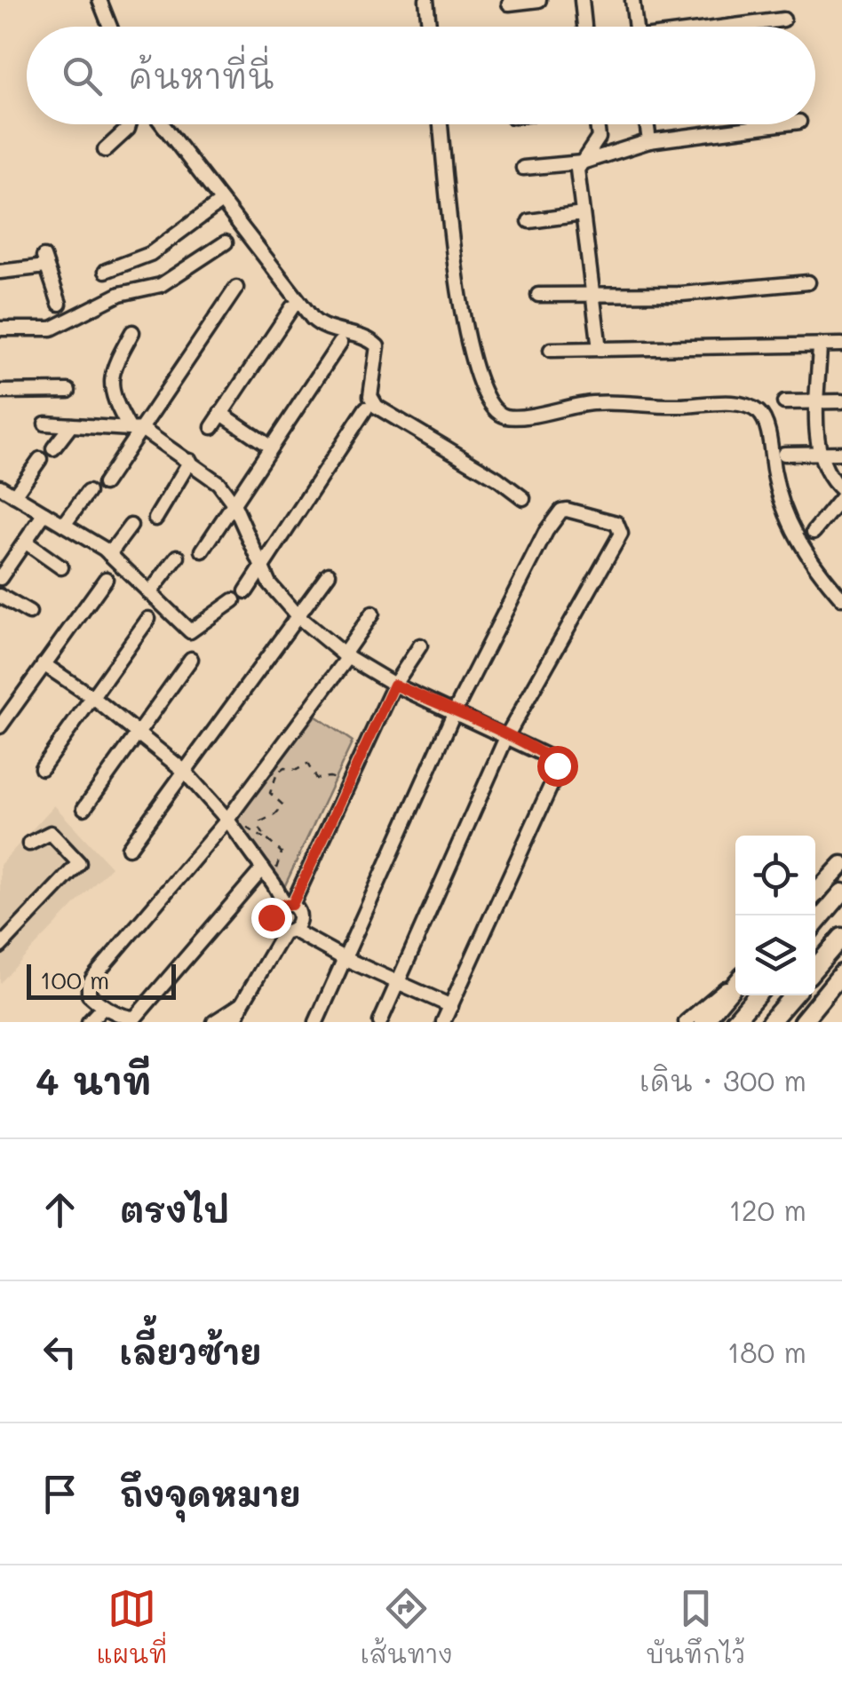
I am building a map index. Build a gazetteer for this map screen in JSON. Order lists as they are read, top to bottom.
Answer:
{
  "scale_bar": "100 m",
  "page": {
    "search": "ค้นหาที่นี่",
    "scale": "100 m",
    "heading": ["4 นาที", "เดิน · 300 m"],
    "list": [
      ["ตรงไป", "120 m"],
      ["เลี้ยวซ้าย", "180 m"],
      "ถึงจุดหมาย"
    ],
    "nav": ["แผนที่", "เส้นทาง", "บันทึกไว้"]
  }
}
